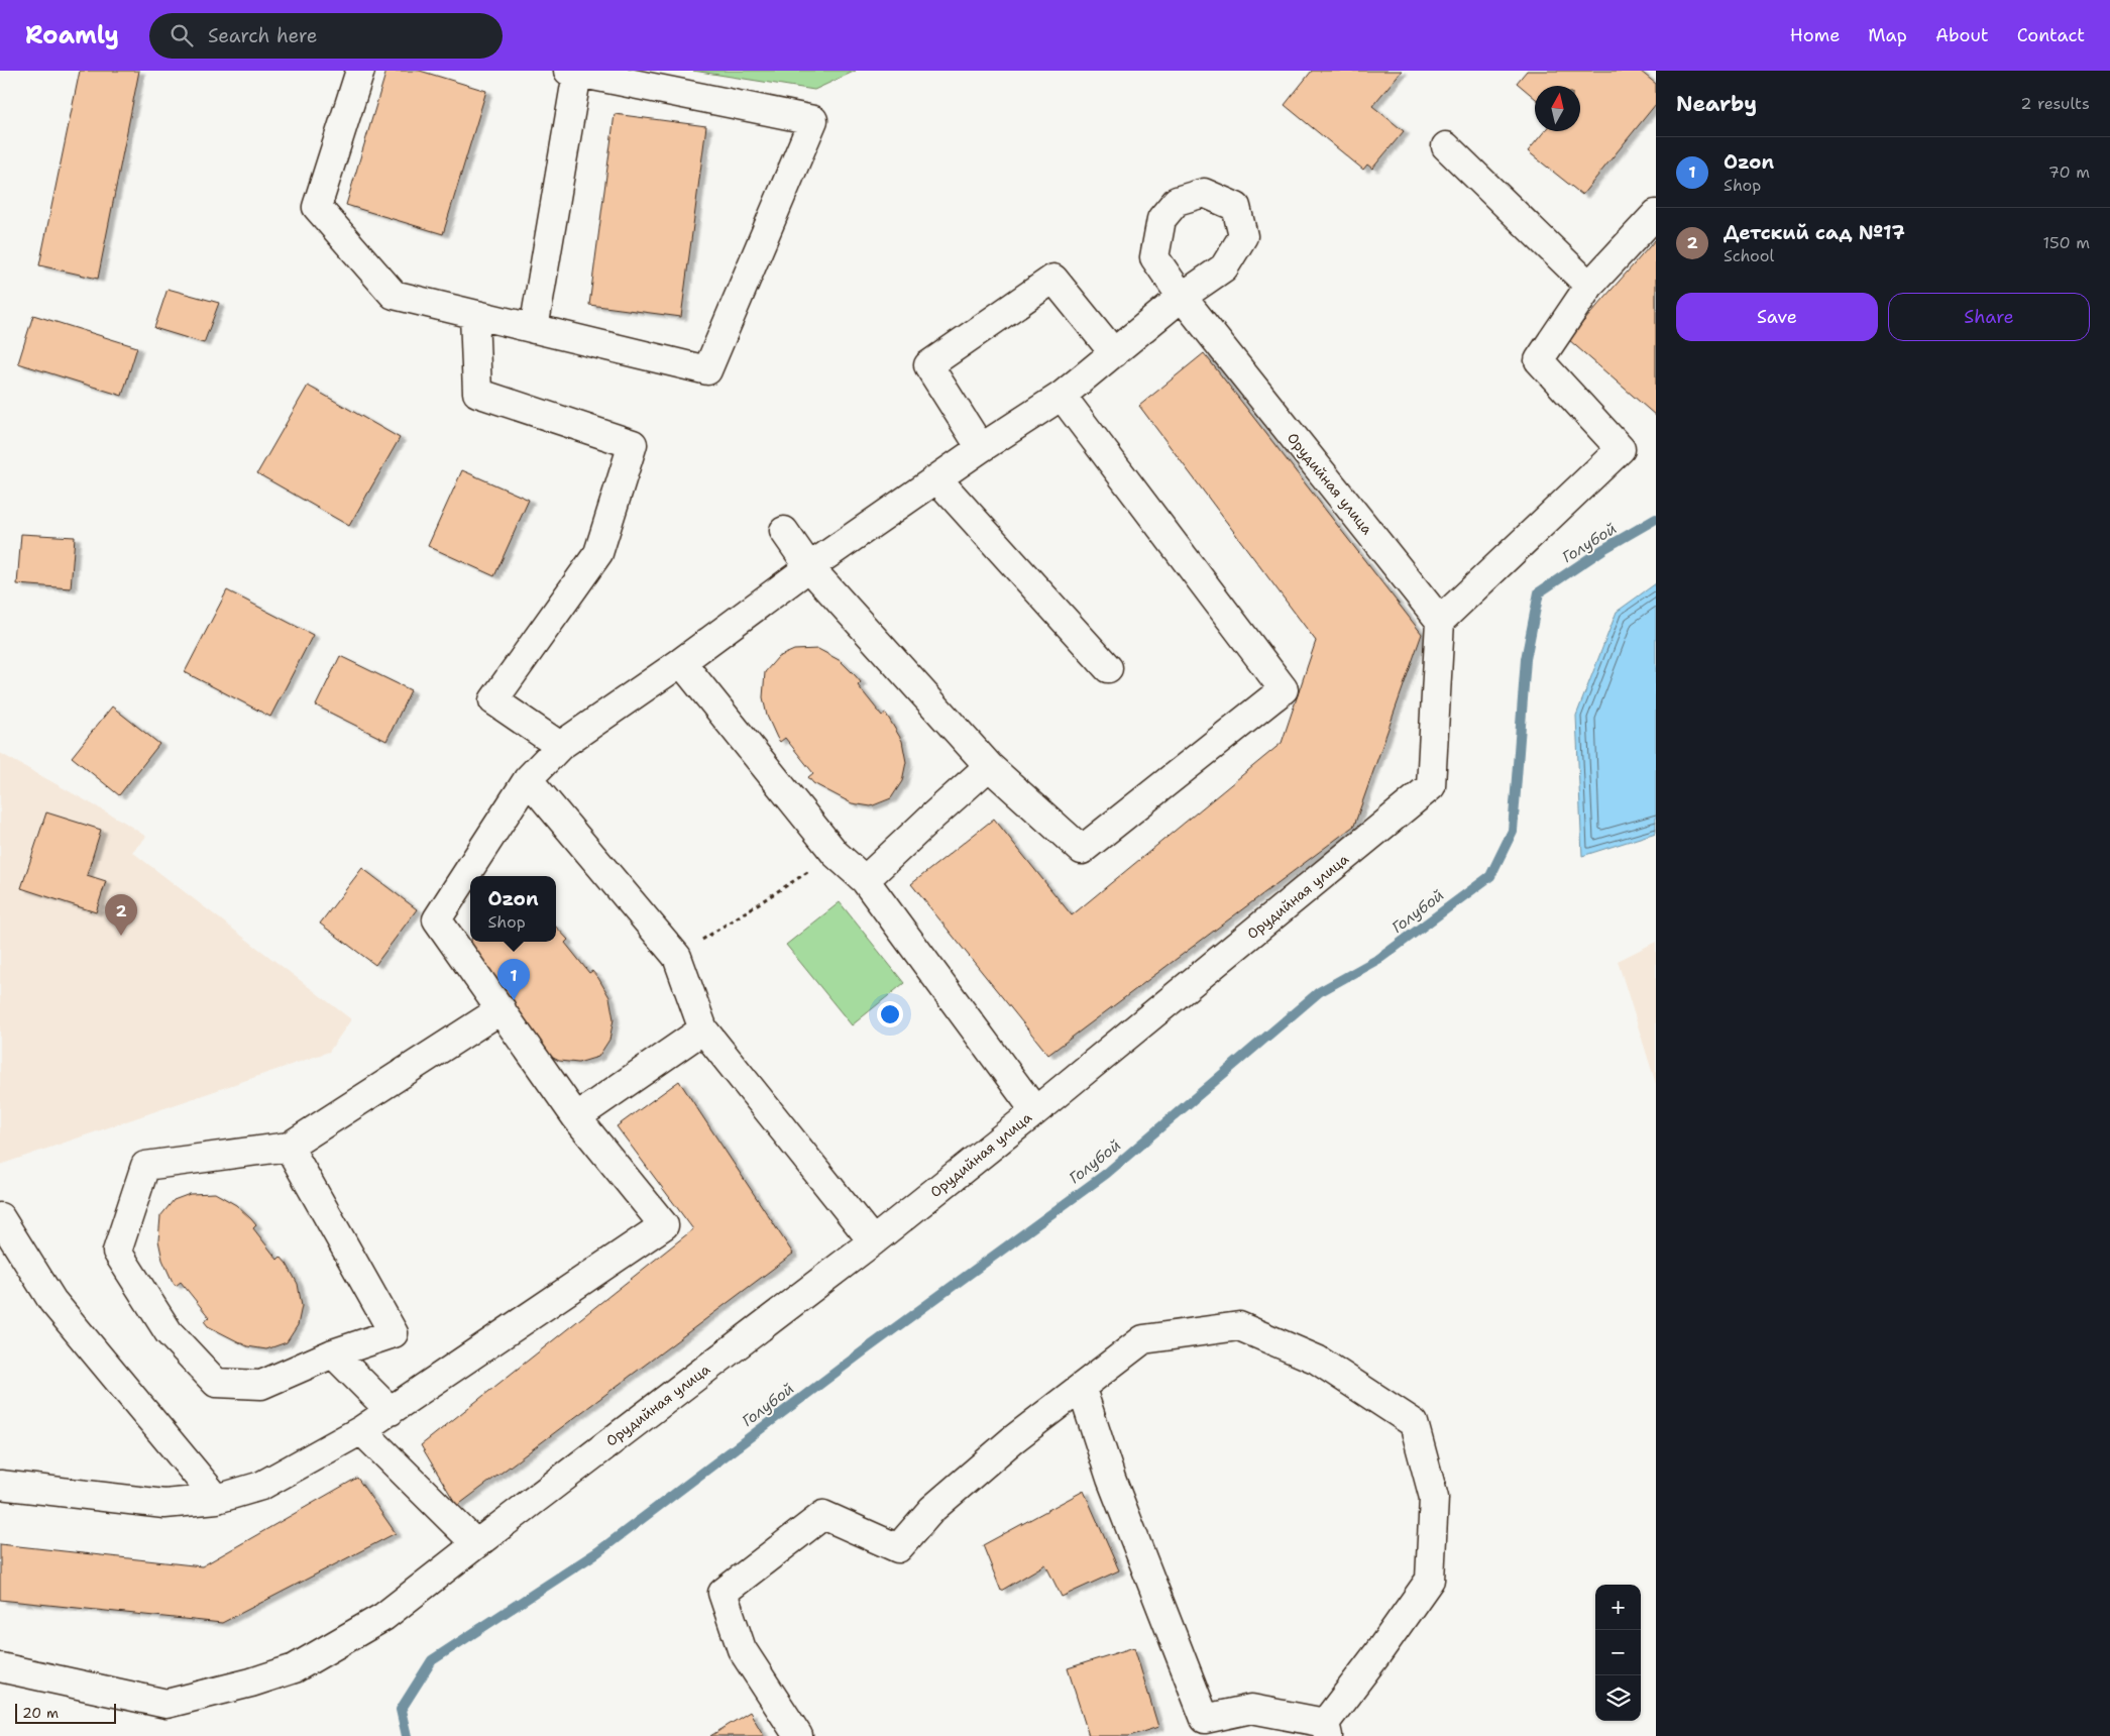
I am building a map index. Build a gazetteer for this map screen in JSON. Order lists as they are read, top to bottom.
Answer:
{
  "streets": {
    "street": ["Орудийная улица"]
  },
  "water": ["Голубой"],
  "scale_bar": "20 m",
  "north": "top",
  "page": {
    "header": "Roamly",
    "search": "Search here",
    "nav": [
      "Home",
      "Map",
      "About",
      "Contact"
    ],
    "heading": ["Nearby", "2 results"],
    "list": [
      {
        "mark": "1",
        "name": "Ozon",
        "note": "Shop",
        "value": "70 m"
      },
      {
        "mark": "2",
        "name": "Детский сад №17",
        "note": "School",
        "value": "150 m"
      }
    ],
    "buttons": ["Save", "Share"],
    "popup": ["Ozon", "Shop"],
    "pins": ["2", "1"],
    "map_buttons": ["+", "−"],
    "scale": "20 m"
  }
}
